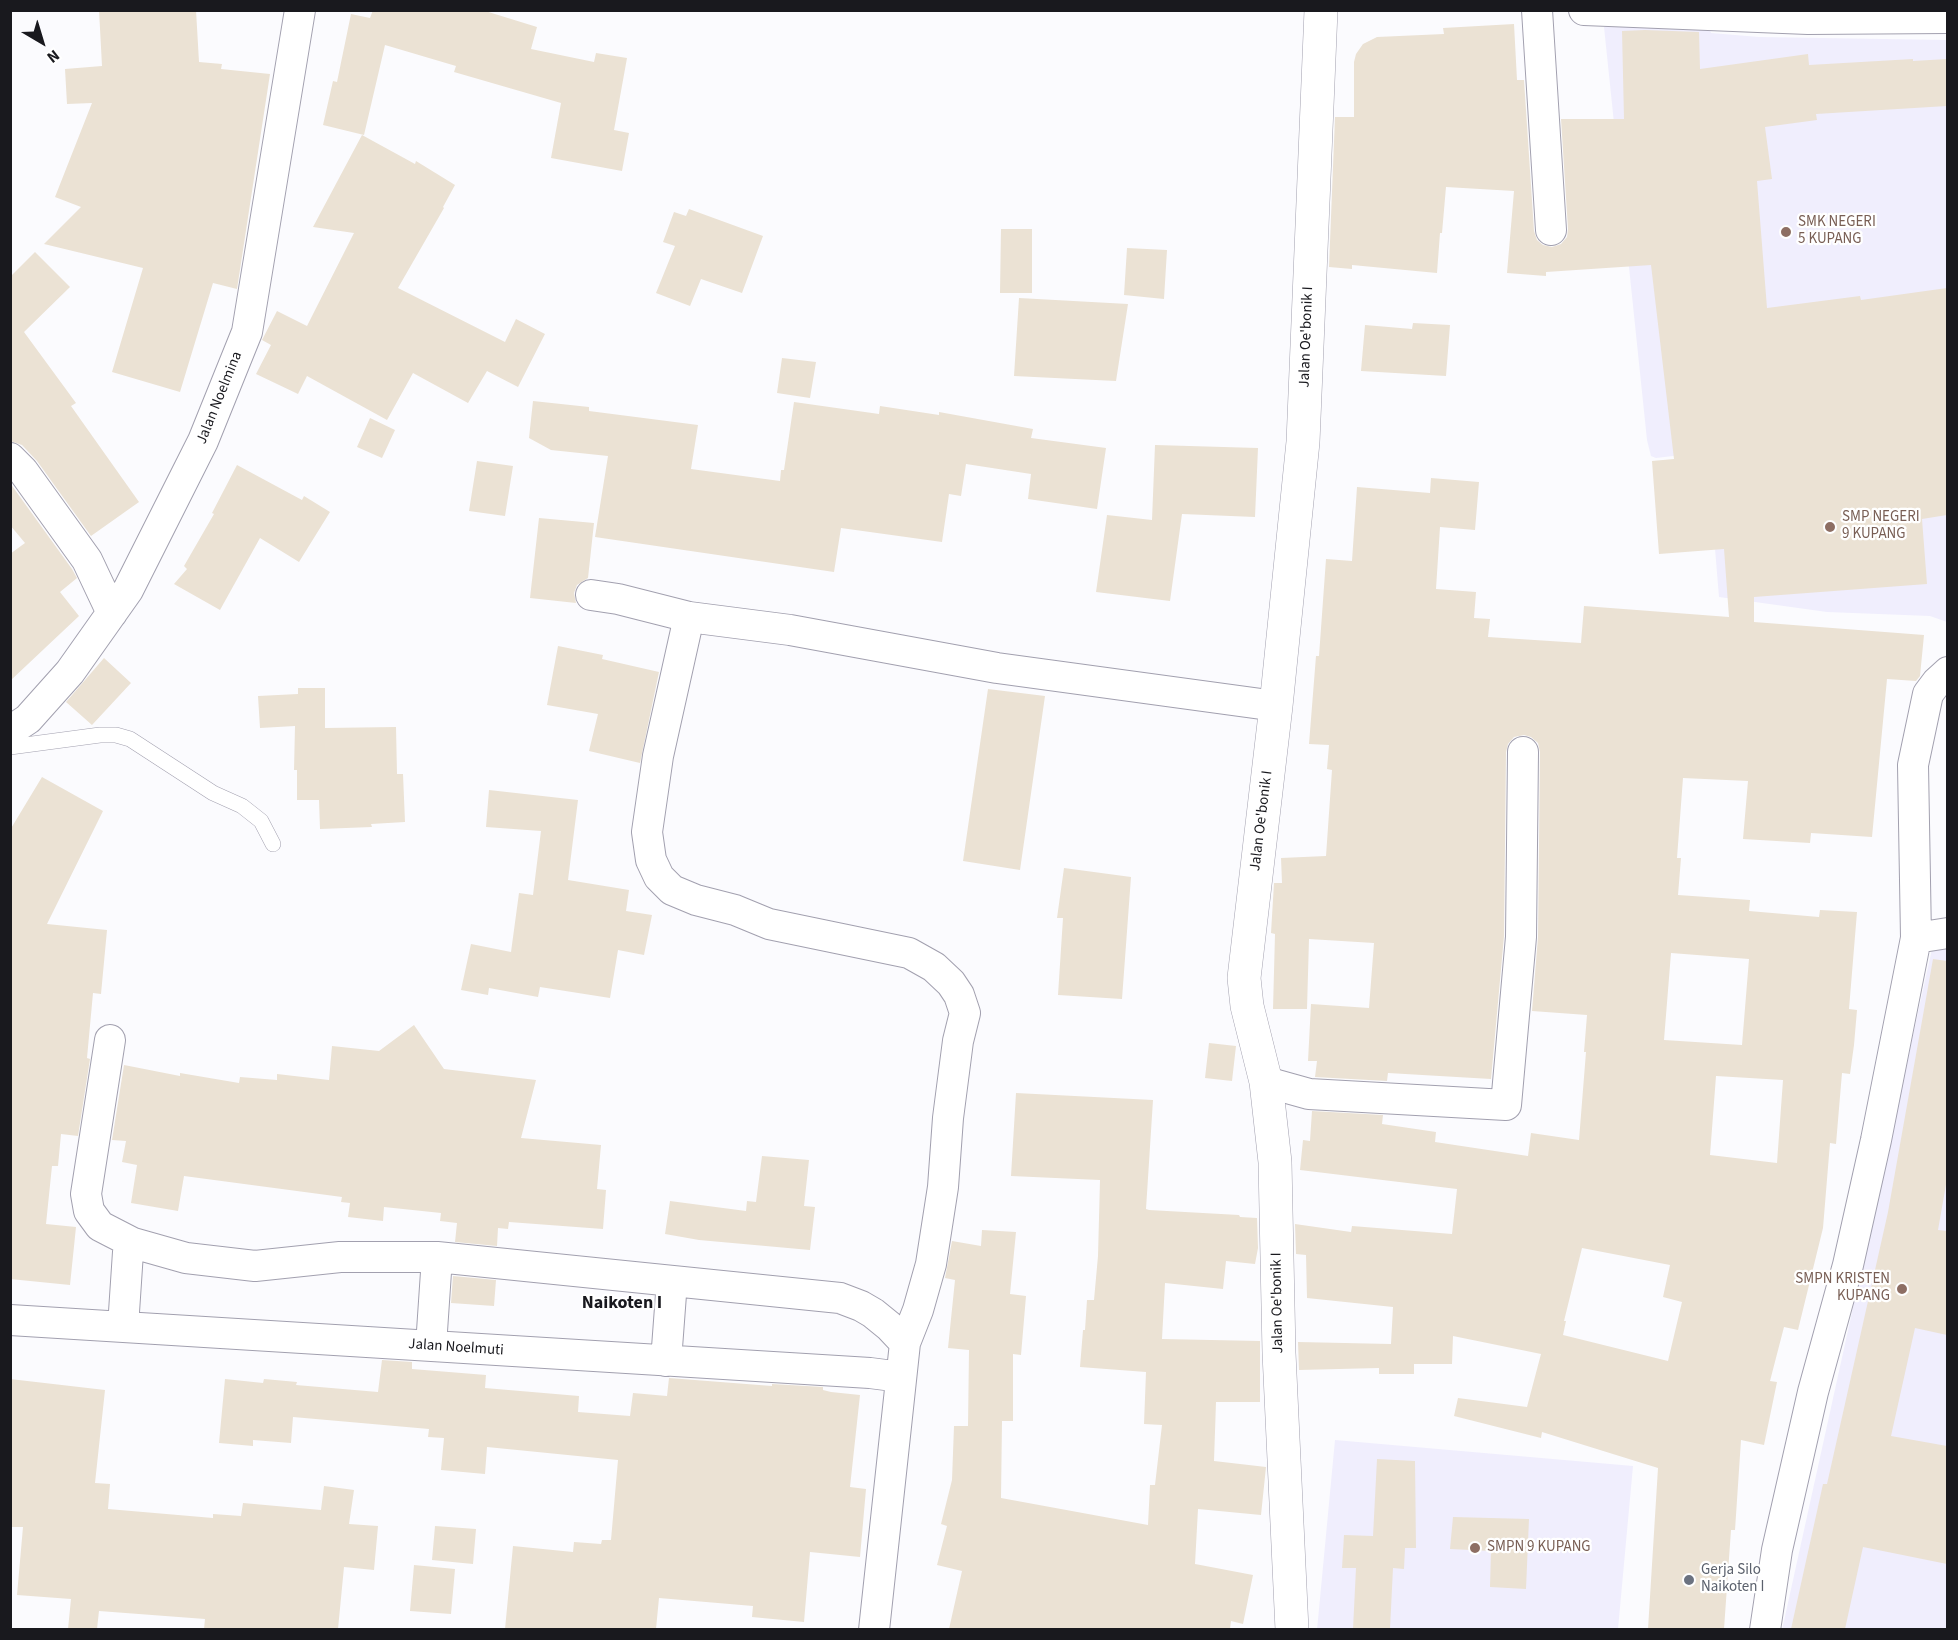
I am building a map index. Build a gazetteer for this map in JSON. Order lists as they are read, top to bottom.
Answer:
{
  "streets": {
    "street": ["Jalan Oe'bonik I", "Jalan Noelmina", "Jalan Noelmuti"]
  },
  "districts": ["Naikoten I"],
  "places": [
    "SMK NEGERI 5 KUPANG",
    "SMP NEGERI 9 KUPANG",
    "SMPN KRISTEN KUPANG",
    "SMPN 9 KUPANG",
    "Gerja Silo Naikoten I"
  ],
  "north": "bottom right"
}
